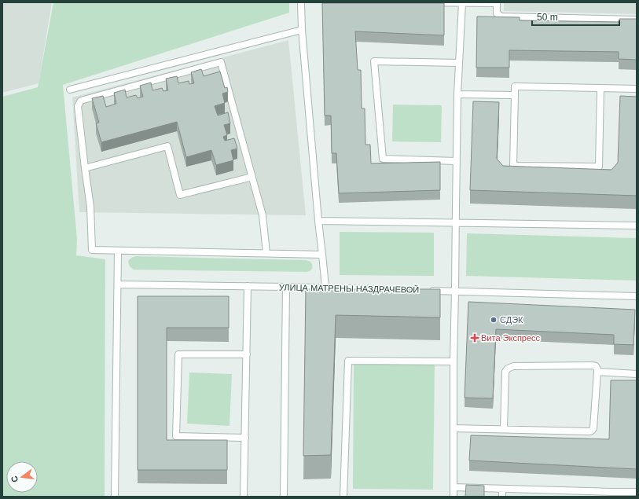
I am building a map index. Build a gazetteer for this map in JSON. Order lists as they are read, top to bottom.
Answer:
{
  "streets": {
    "lane": ["УЛИЦА МАТРЕНЫ НАЗДРАЧЕВОЙ"]
  },
  "places": {
    "other": ["СДЭК"],
    "health": ["Вита Экспресс"]
  },
  "scale_bar": "50 m",
  "north": "left"
}
